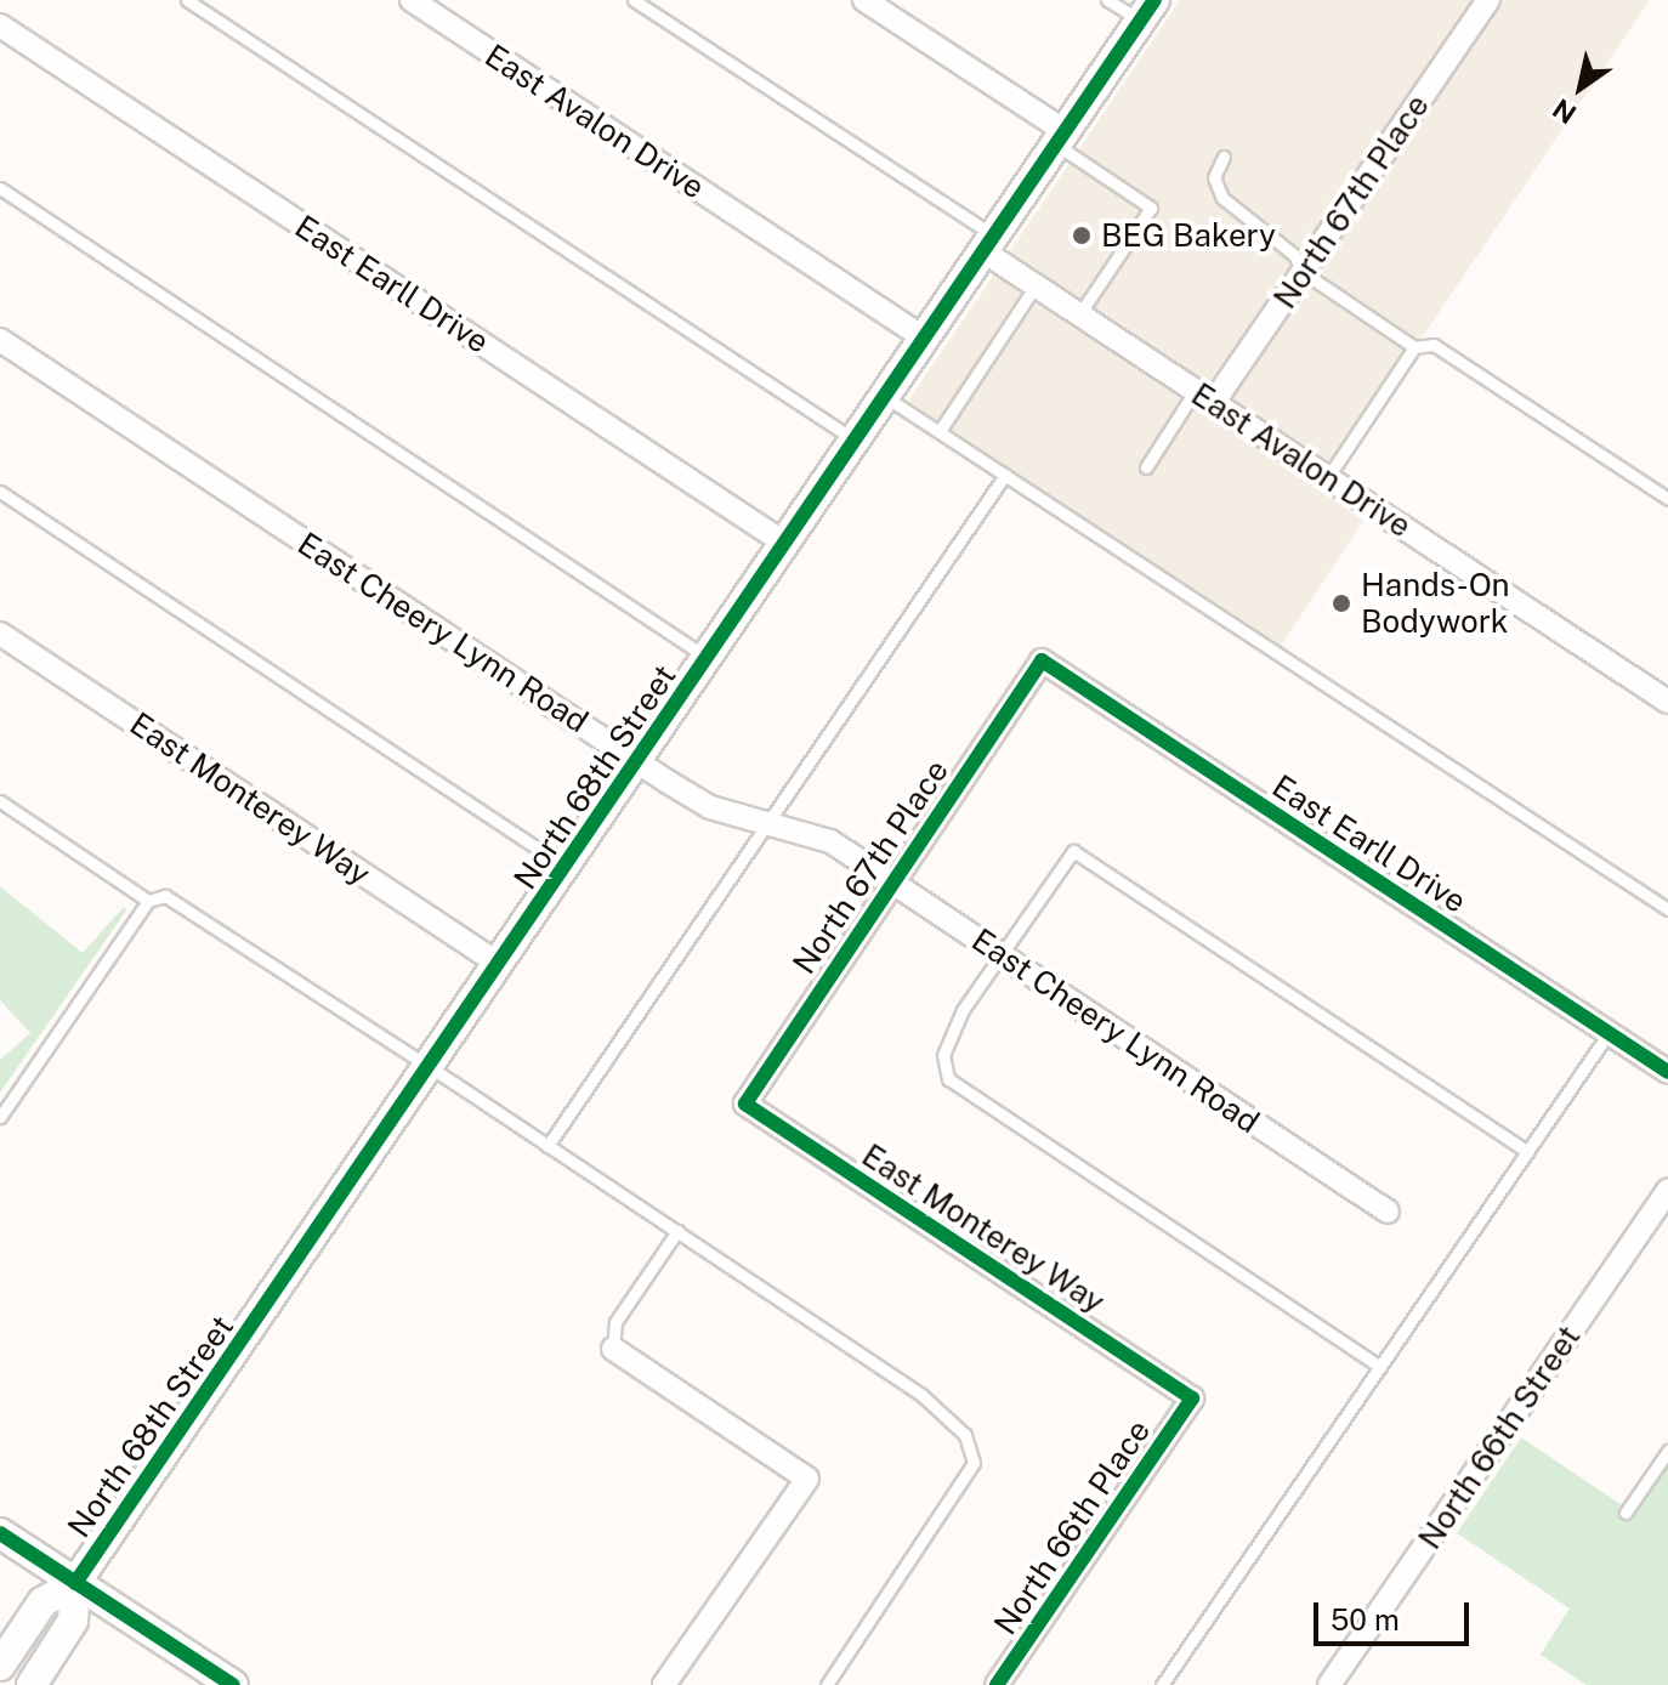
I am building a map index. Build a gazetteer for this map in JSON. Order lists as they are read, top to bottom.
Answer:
{
  "streets": {
    "main road": ["North 68th Street"],
    "street": [
      "East Avalon Drive",
      "North 67th Place",
      "East Earll Drive",
      "East Cheery Lynn Road",
      "East Monterey Way",
      "North 66th Street",
      "North 66th Place"
    ]
  },
  "crossings": [
    ["East Avalon Drive", "North 67th Place"],
    ["East Avalon Drive", "North 68th Street"],
    ["North 67th Place", "East Earll Drive"],
    ["North 67th Place", "East Cheery Lynn Road"],
    ["North 67th Place", "East Monterey Way"],
    ["East Earll Drive", "North 68th Street"],
    ["East Cheery Lynn Road", "North 68th Street"],
    ["North 68th Street", "East Monterey Way"],
    ["East Monterey Way", "North 66th Place"]
  ],
  "places": ["BEG Bakery", "Hands-On Bodywork"],
  "scale_bar": "50 m",
  "north": "bottom left"
}
